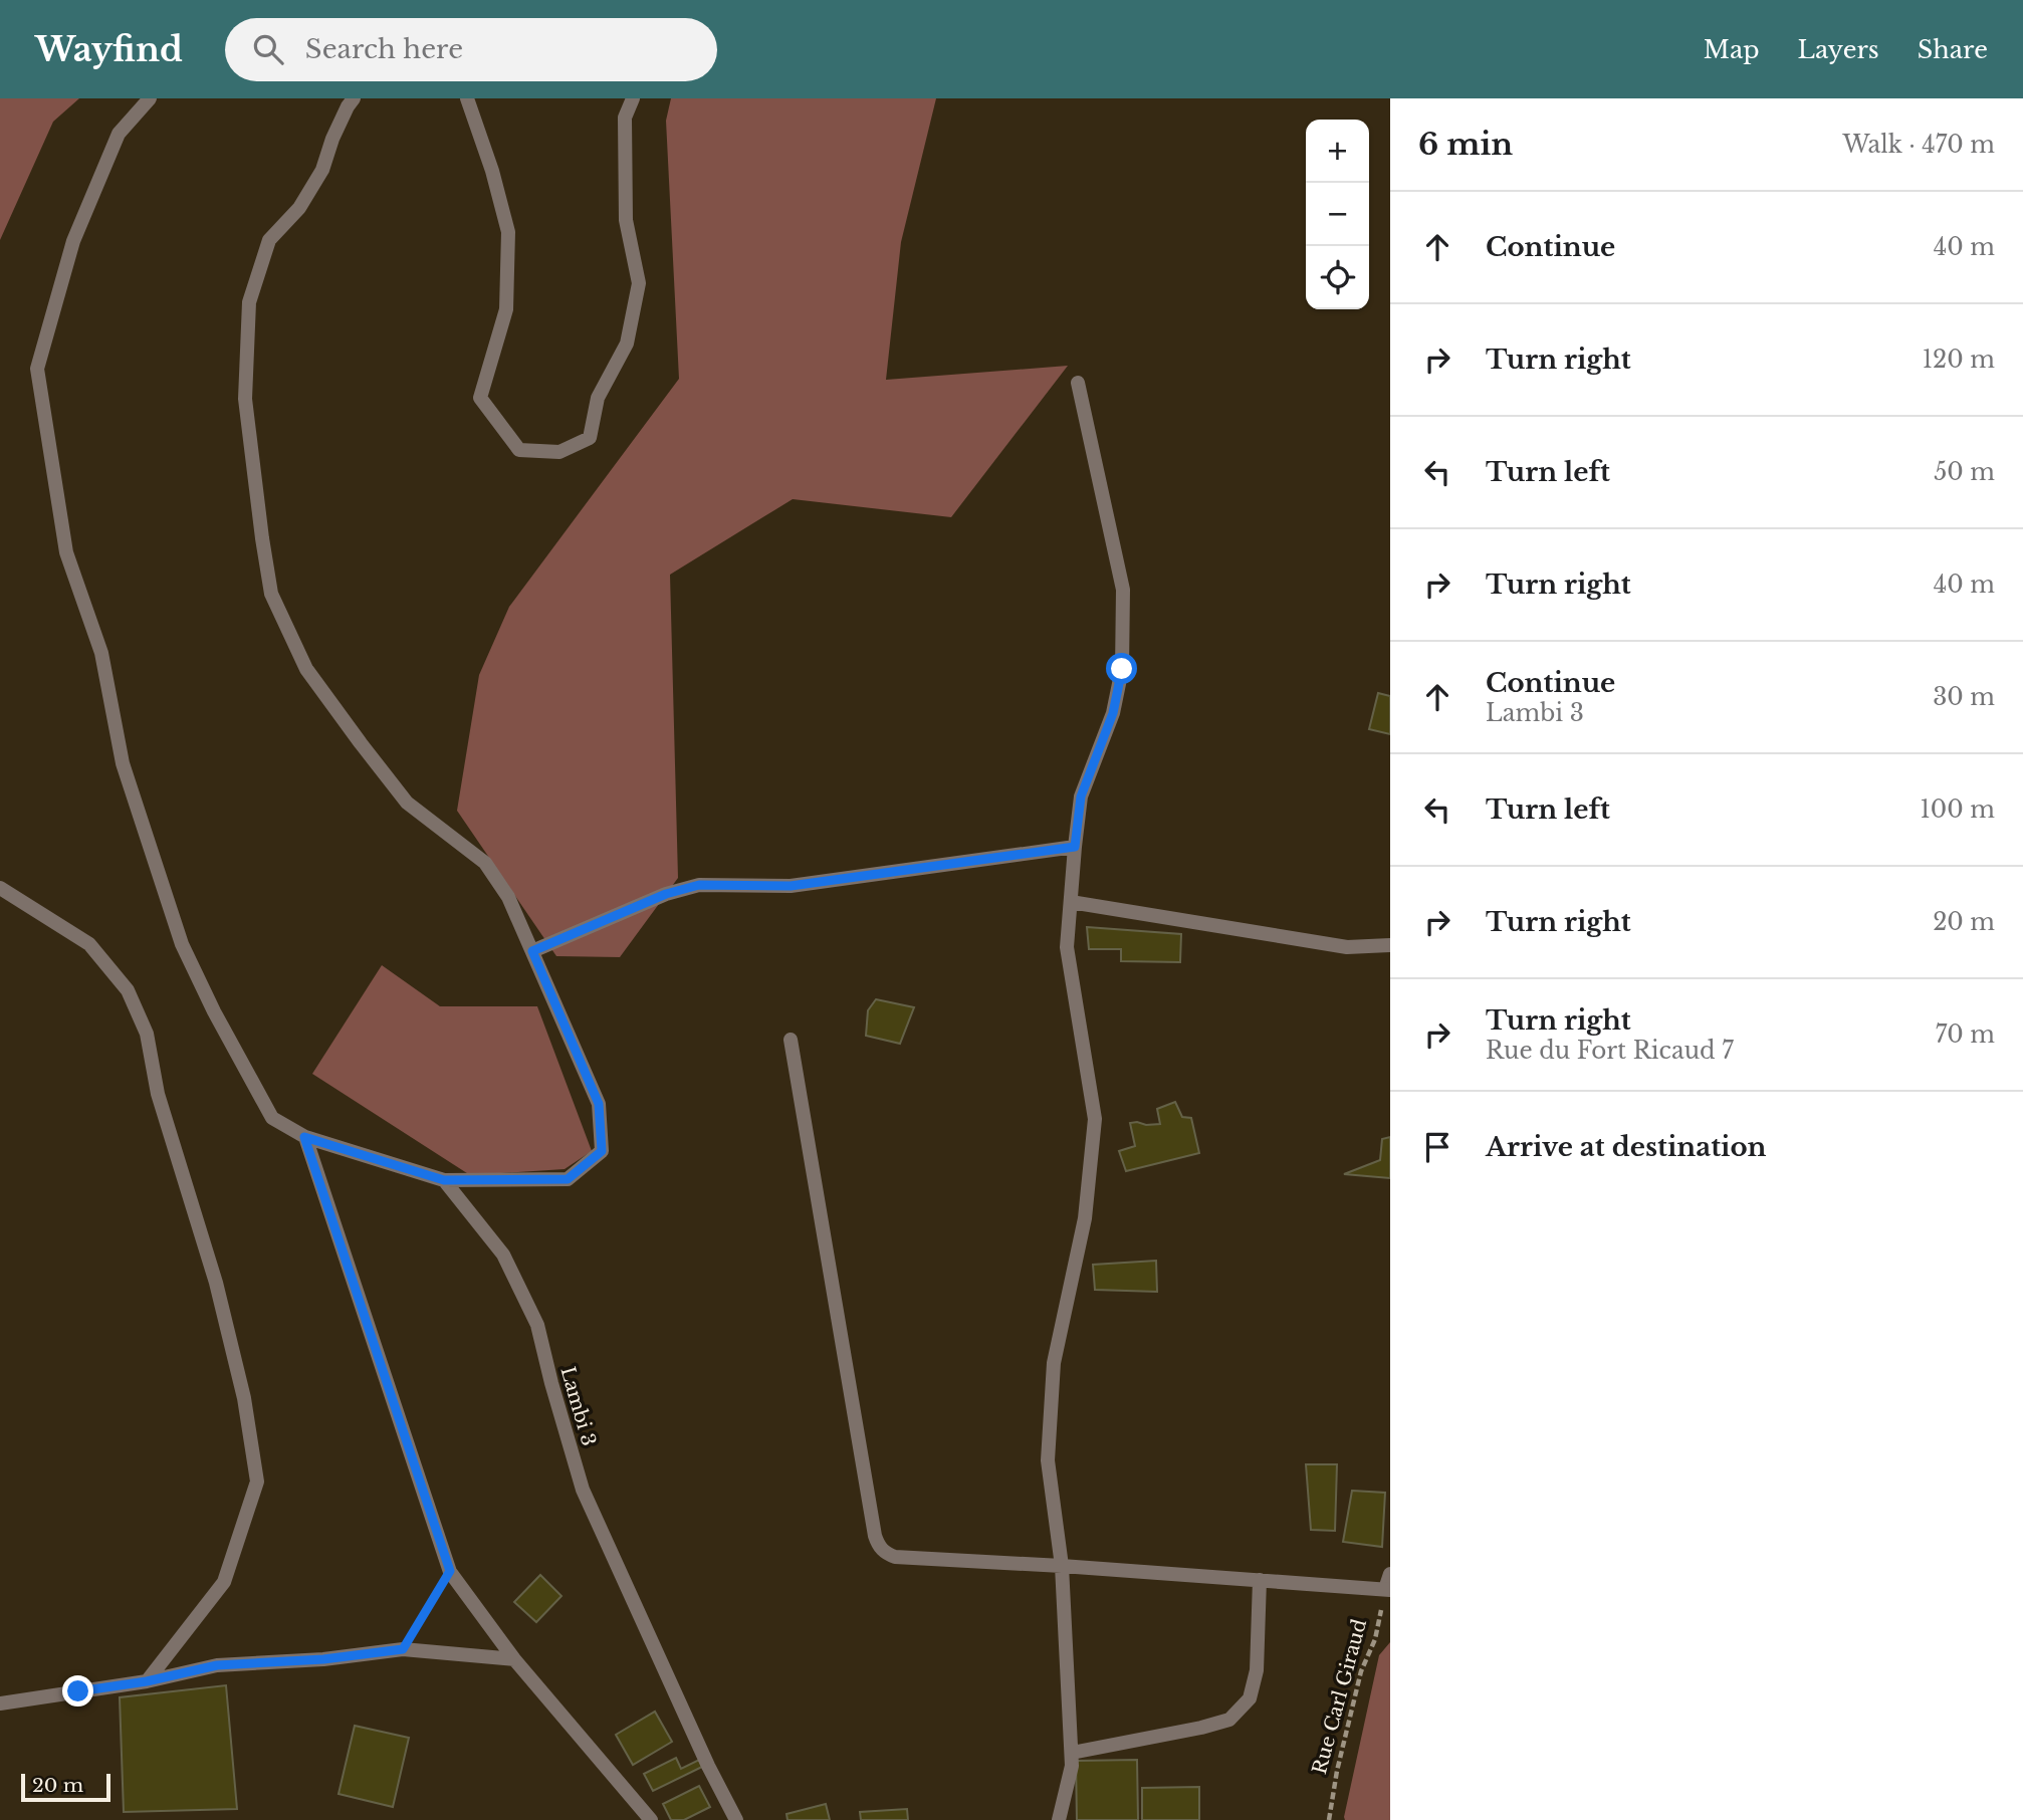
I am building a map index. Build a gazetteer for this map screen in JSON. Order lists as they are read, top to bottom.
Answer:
{
  "streets": {
    "street": ["Lambi 3"],
    "path": ["Rue Carl Giraud"]
  },
  "scale_bar": "20 m",
  "page": {
    "header": "Wayfind",
    "search": "Search here",
    "nav": ["Map", "Layers", "Share"],
    "heading": ["6 min", "Walk · 470 m"],
    "map_buttons": ["+", "−"],
    "list": [
      ["Continue", "40 m"],
      ["Turn right", "120 m"],
      ["Turn left", "50 m"],
      ["Turn right", "40 m"],
      ["Continue", "Lambi 3", "30 m"],
      ["Turn left", "100 m"],
      ["Turn right", "20 m"],
      ["Turn right", "Rue du Fort Ricaud 7", "70 m"],
      "Arrive at destination"
    ],
    "scale": "20 m"
  }
}
